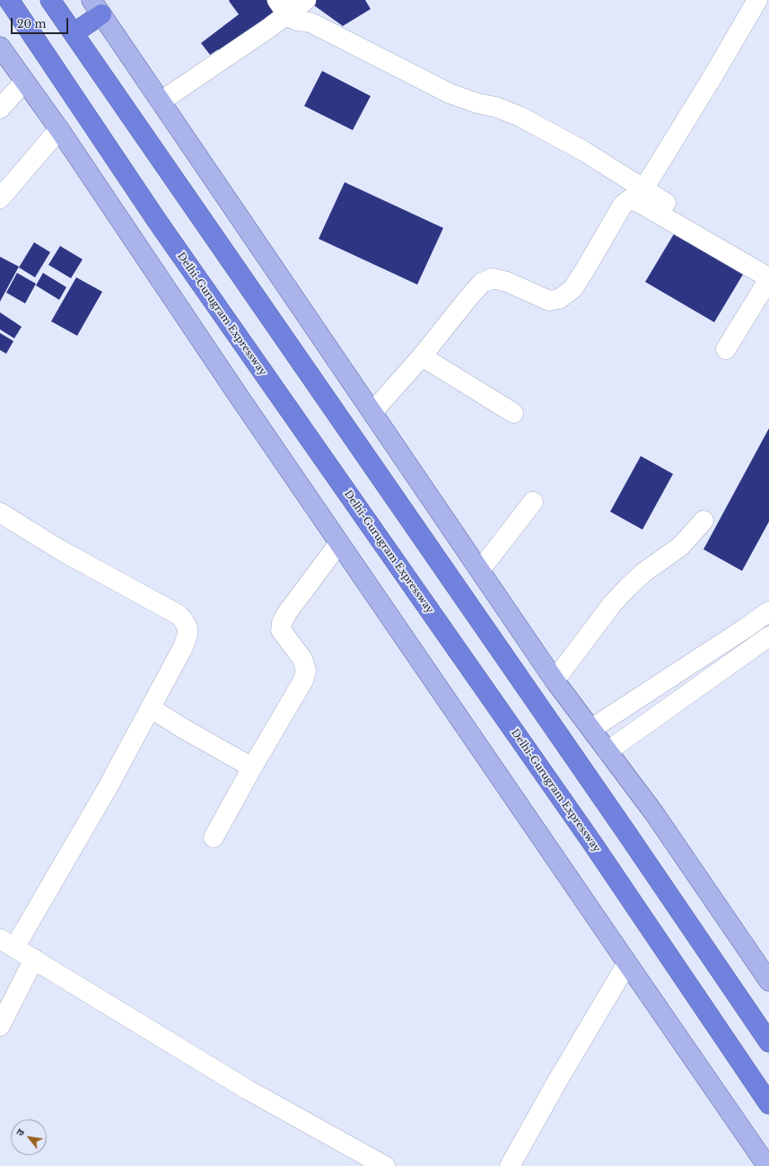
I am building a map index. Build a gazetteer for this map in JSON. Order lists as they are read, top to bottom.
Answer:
{
  "streets": {
    "highway": ["Delhi-Gurugram Expressway"]
  },
  "scale_bar": "20 m",
  "north": "top left"
}
